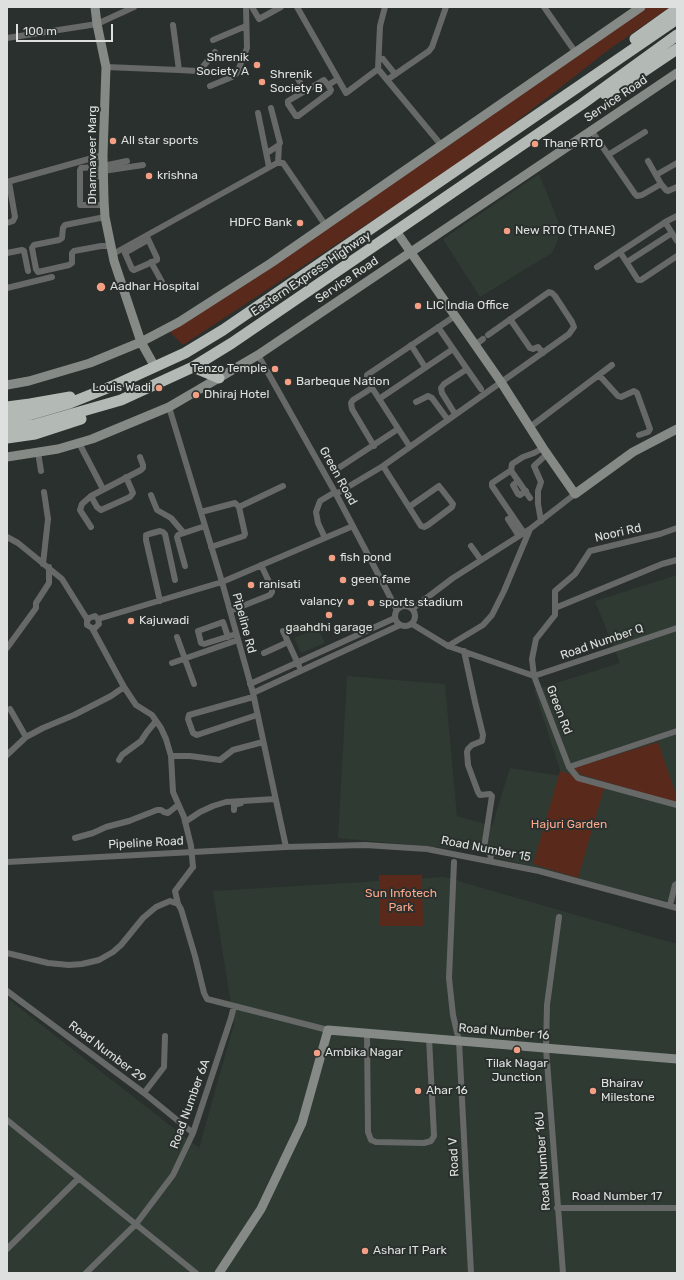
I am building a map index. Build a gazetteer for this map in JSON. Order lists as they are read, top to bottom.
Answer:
{
  "streets": {
    "highway": ["Eastern Express Highway"],
    "street": [
      "Service Road",
      "Dharmaveer Marg",
      "Green Road",
      "Noori Rd",
      "Pipeline Rd",
      "Road Number Q",
      "Green Rd",
      "Pipeline Road",
      "Road Number 15",
      "Road Number 16",
      "Road Number 29",
      "Road Number 6A",
      "Road V",
      "Road Number 16U",
      "Road Number 17"
    ]
  },
  "crossings": [
    ["Service Road", "Green Road"],
    ["Service Road", "Pipeline Rd"],
    ["Dharmaveer Marg", "Eastern Express Highway"],
    ["Green Road", "Green Rd"],
    ["Noori Rd", "Road Number Q"],
    ["Noori Rd", "Green Rd"],
    ["Pipeline Rd", "Pipeline Road"],
    ["Pipeline Rd", "Road Number 15"],
    ["Road Number Q", "Green Rd"],
    ["Pipeline Road", "Road Number 15"],
    ["Road Number 16", "Road V"],
    ["Road Number 16", "Road Number 16U"],
    ["Road Number 29", "Road Number 6A"],
    ["Road Number 16U", "Road Number 17"]
  ],
  "parks": ["Hajuri Garden", "Sun Infotech Park"],
  "places": [
    "Shrenik Society A",
    "Shrenik Society B",
    "All star sports",
    "Thane RTO",
    "krishna",
    "HDFC Bank",
    "New RTO (THANE)",
    "Aadhar Hospital",
    "LIC India Office",
    "Tenzo Temple",
    "Barbeque Nation",
    "Louis Wadi",
    "Dhiraj Hotel",
    "fish pond",
    "geen fame",
    "ranisati",
    "valancy",
    "sports stadium",
    "gaahdhi garage",
    "Kajuwadi",
    "Tilak Nagar Junction",
    "Ambika Nagar",
    "Ahar 16",
    "Bhairav Milestone",
    "Ashar IT Park"
  ],
  "scale_bar": "100 m"
}
